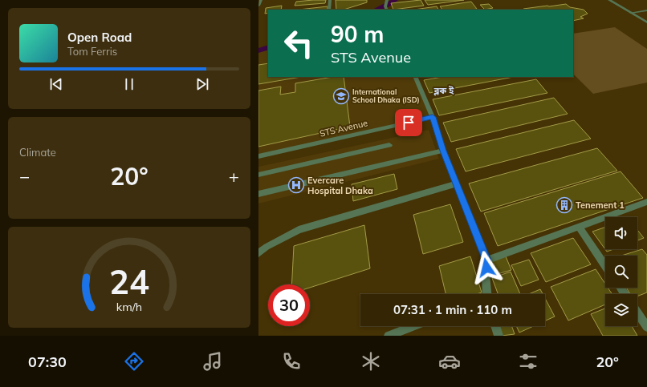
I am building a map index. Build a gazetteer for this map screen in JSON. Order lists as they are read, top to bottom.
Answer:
{
  "streets": {
    "street": ["STS Avenue"]
  },
  "districts": ["ব্লক ই"],
  "places": {
    "school or university": ["International School Dhaka (ISD)"],
    "hospital": ["Evercare Hospital Dhaka"],
    "building": ["Tenement 1"]
  },
  "page": {
    "turn": ["90 m", "STS Avenue"],
    "song": ["Open Road", "Tom Ferris"],
    "tile": "Climate",
    "heat": ["−", "20°", "+"],
    "limit": "30",
    "trip": "07:31 · 1 min · 110 m",
    "tabs": ["07:30", "20°"],
    "gauge": ["24", "km/h"]
  }
}
